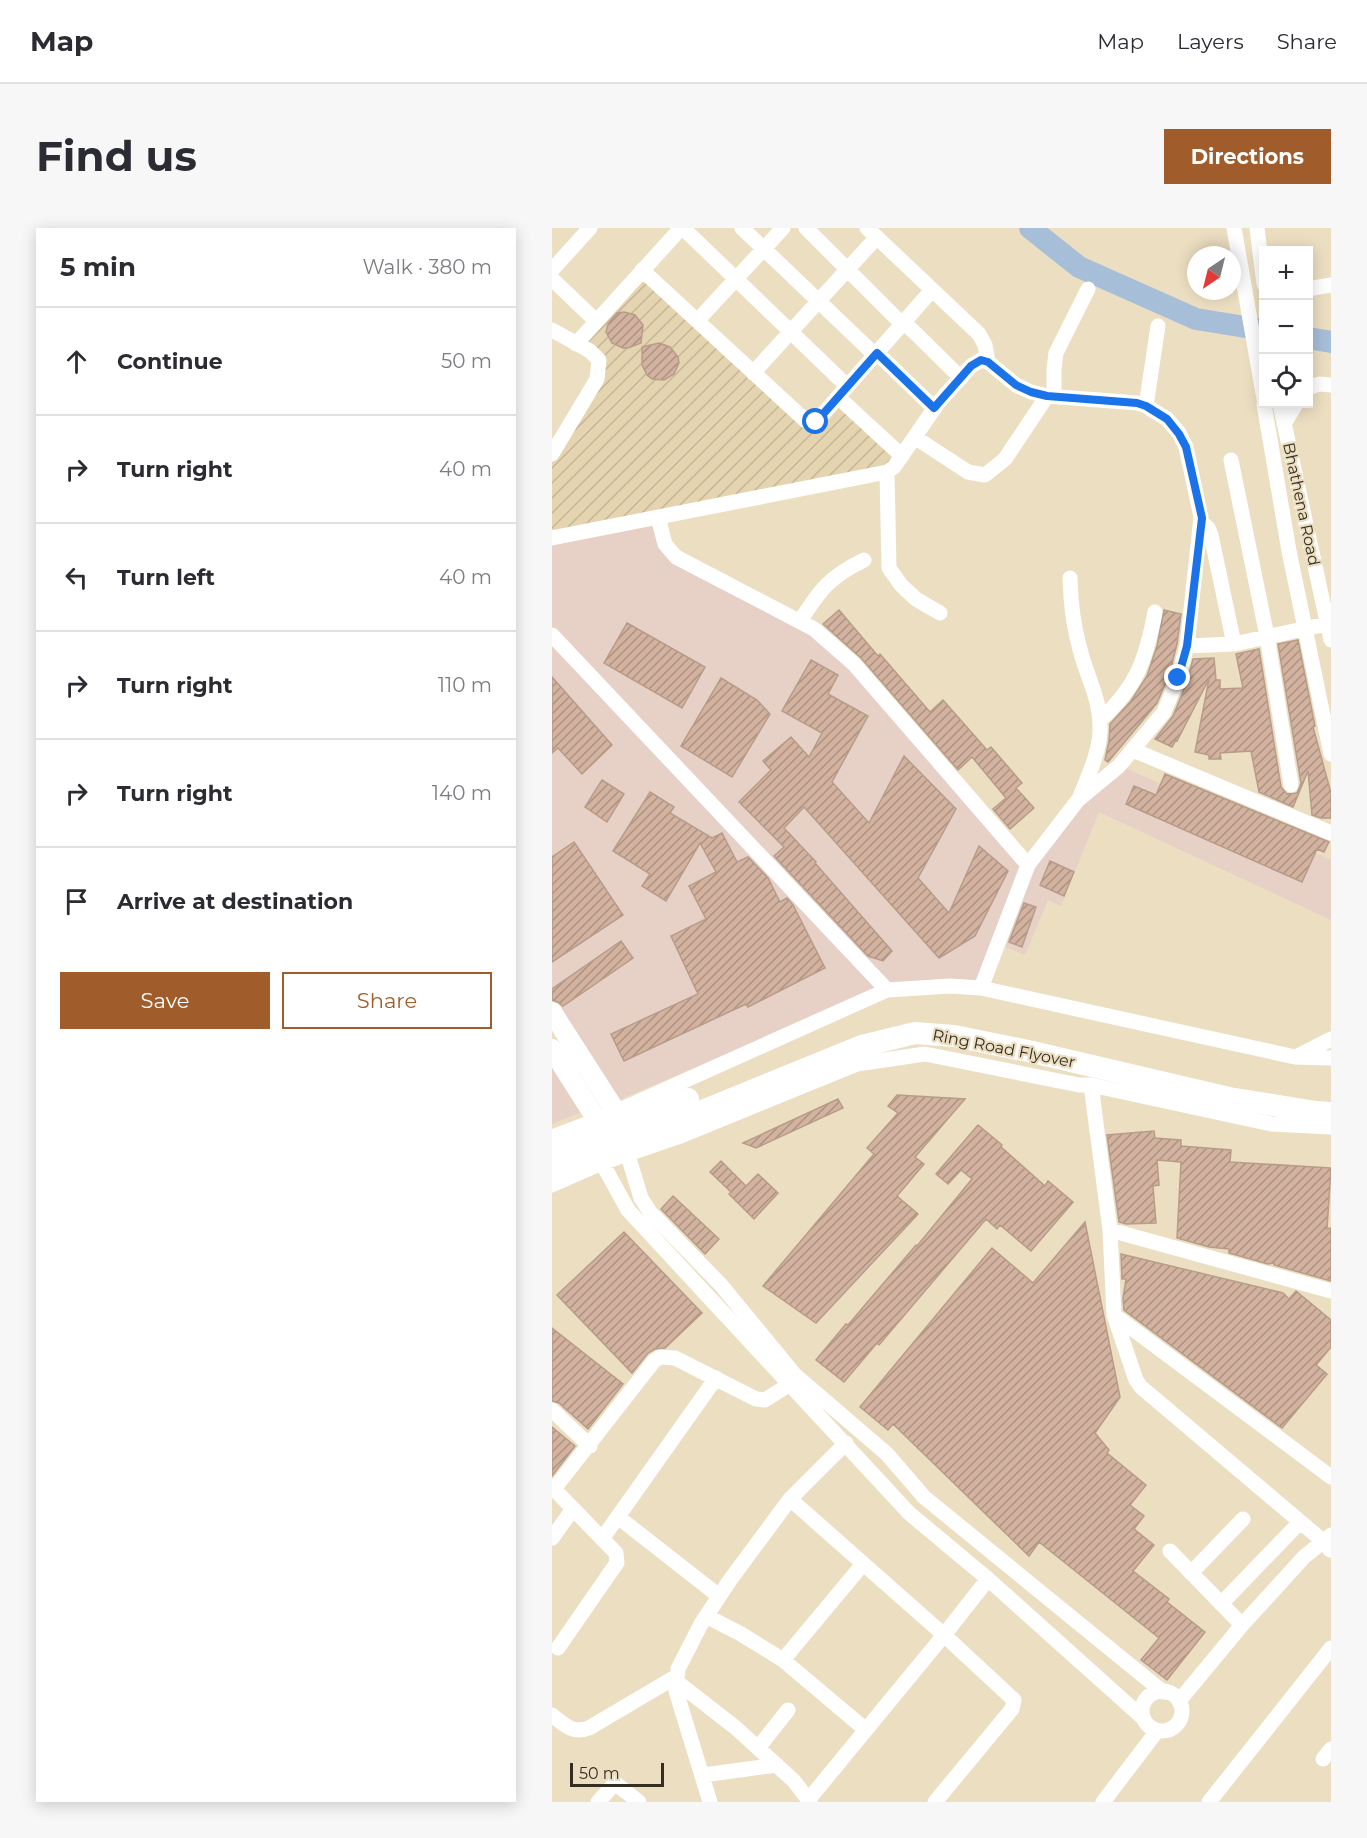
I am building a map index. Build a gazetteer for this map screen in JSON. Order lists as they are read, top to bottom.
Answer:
{
  "streets": {
    "highway": ["Ring Road Flyover"],
    "street": ["Bhathena Road"]
  },
  "scale_bar": "50 m",
  "north": "bottom left",
  "page": {
    "header": "Map",
    "nav": ["Map", "Layers", "Share"],
    "buttons": [
      "Directions",
      ["Save", "Share"]
    ],
    "title": "Find us",
    "heading": ["5 min", "Walk · 380 m"],
    "map_buttons": ["+", "−"],
    "list": [
      ["Continue", "50 m"],
      ["Turn right", "40 m"],
      ["Turn left", "40 m"],
      ["Turn right", "110 m"],
      ["Turn right", "140 m"],
      "Arrive at destination"
    ],
    "scale": "50 m"
  }
}
